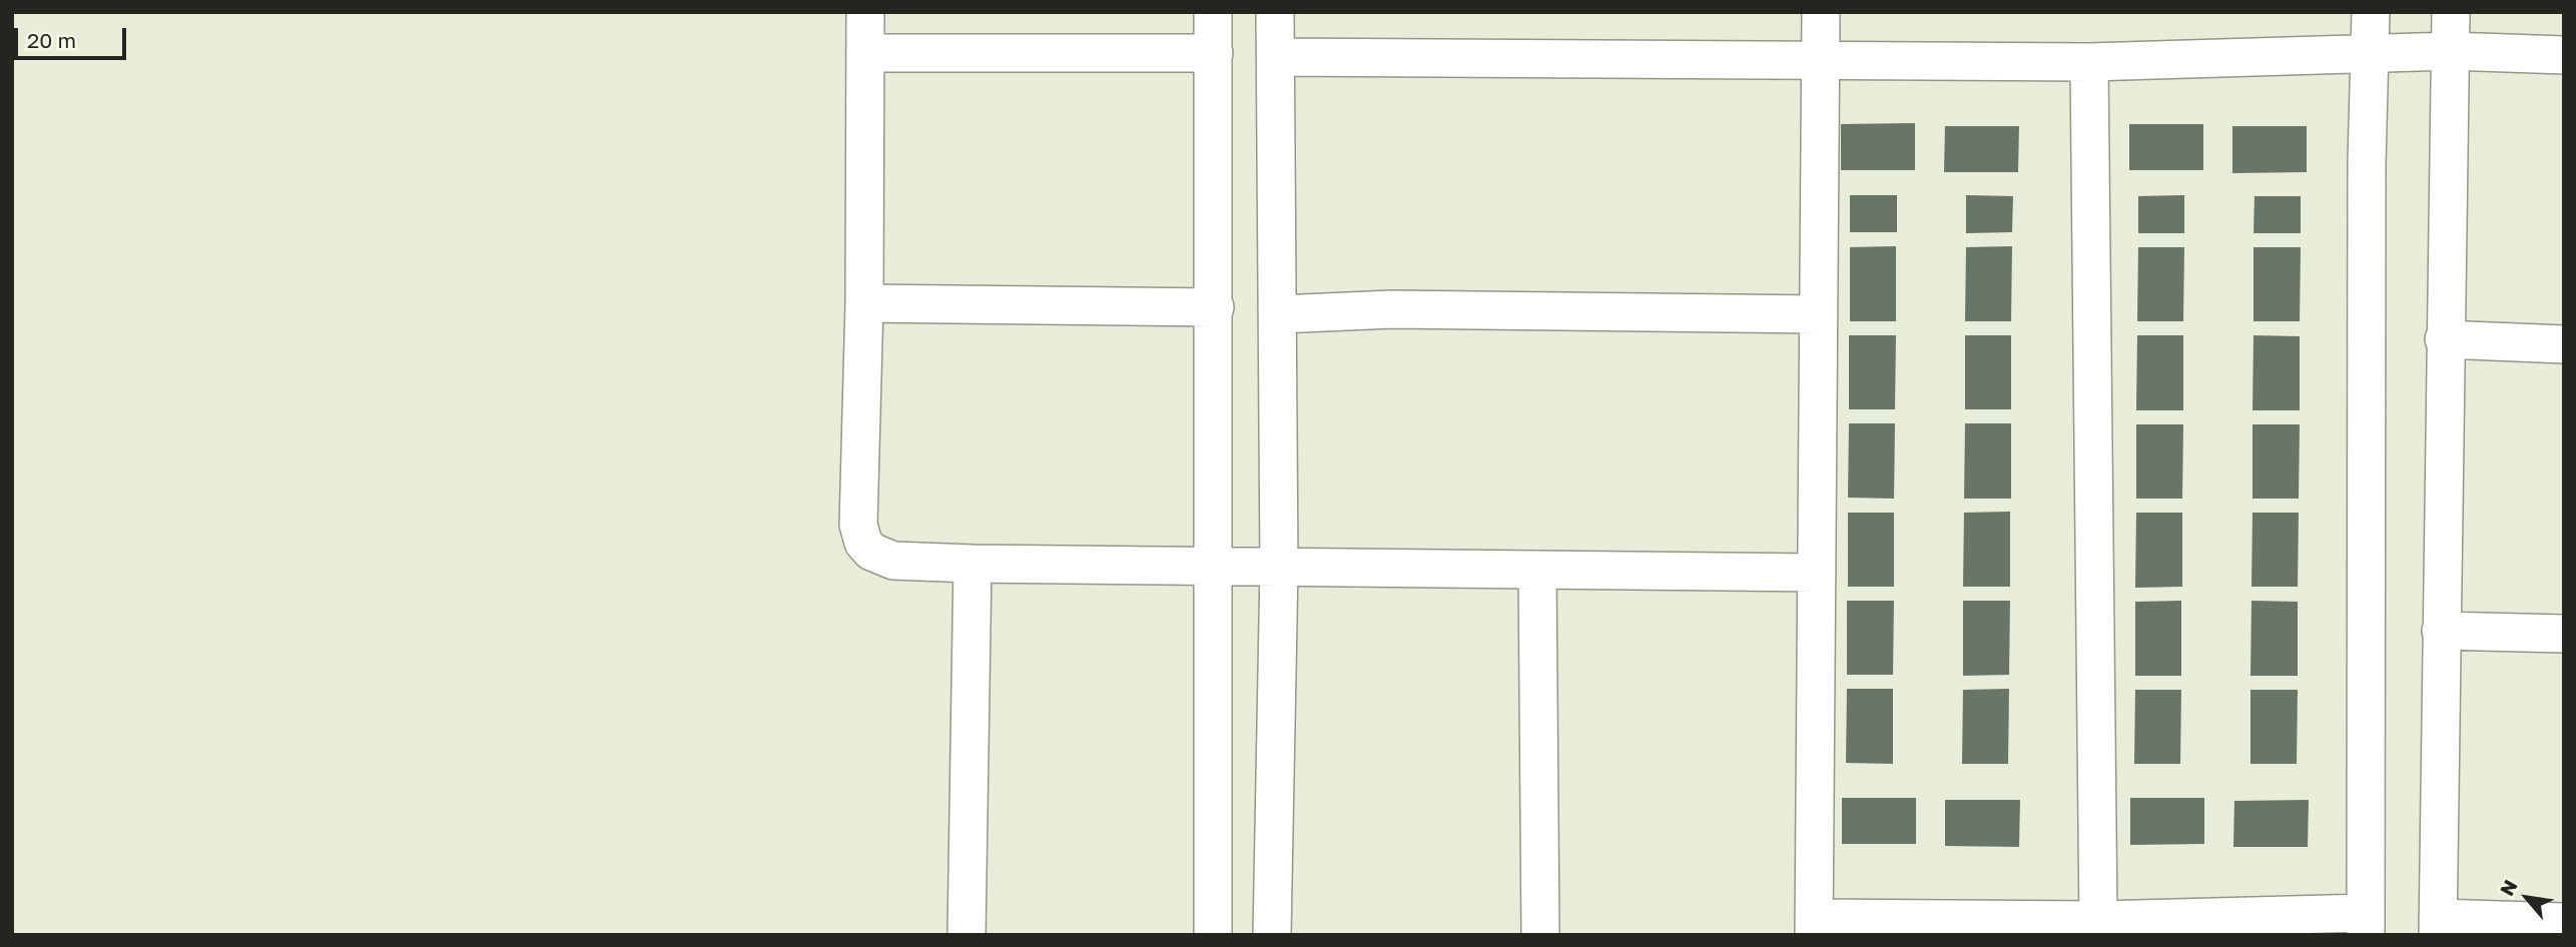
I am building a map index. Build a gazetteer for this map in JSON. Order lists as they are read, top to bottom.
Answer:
{
  "scale_bar": "20 m",
  "north": "top left"
}
